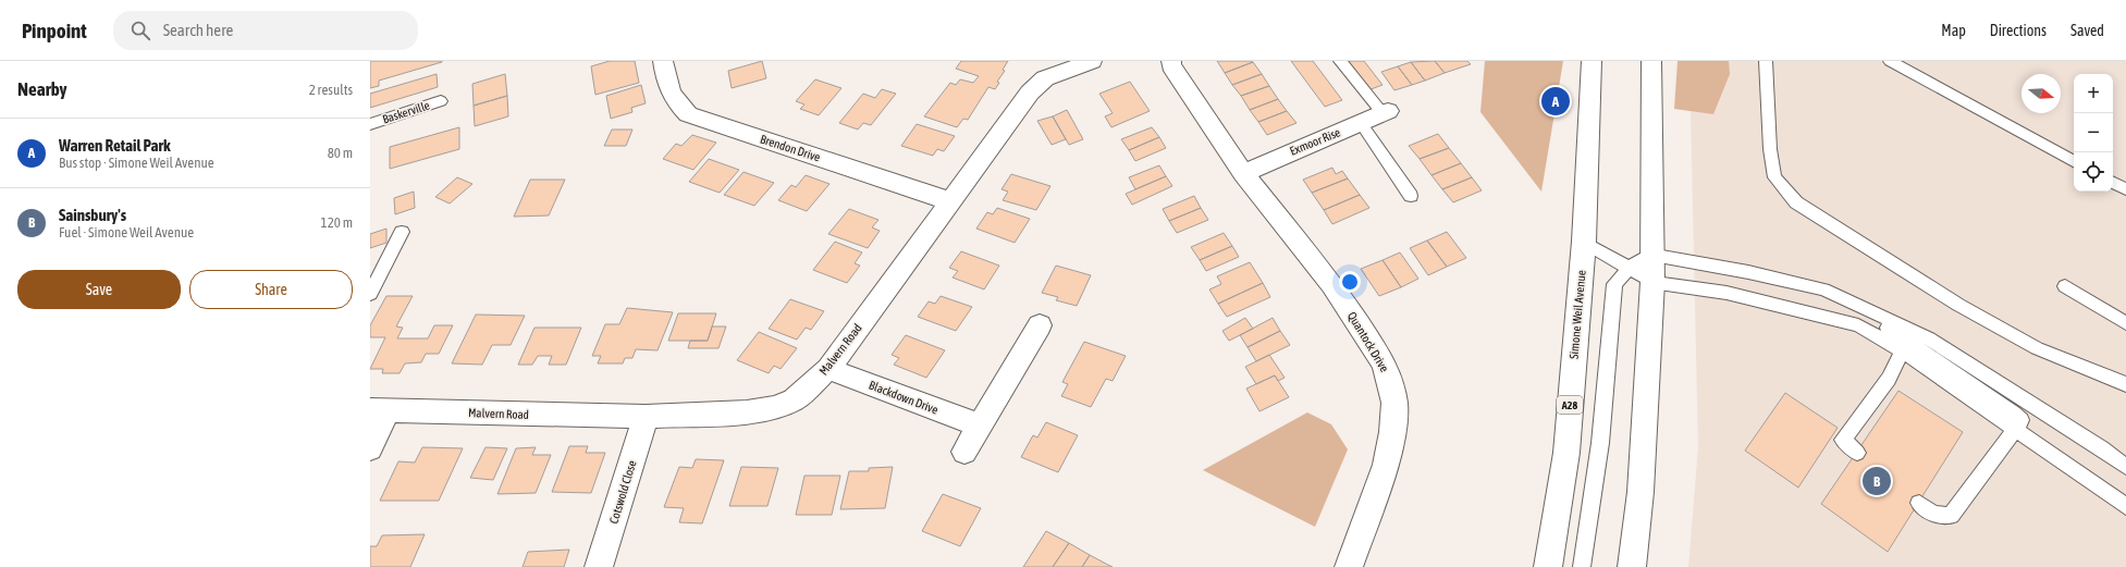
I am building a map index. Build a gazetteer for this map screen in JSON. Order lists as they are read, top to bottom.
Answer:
{
  "streets": {
    "main road": [
      "Exmoor Rise",
      "Brendon Drive",
      "Simone Weil Avenue",
      "Quantock Drive",
      "Malvern Road",
      "Blackdown Drive",
      "A28",
      "Cotswold Close"
    ],
    "lane": ["Baskerville"]
  },
  "crossings": [
    ["Exmoor Rise", "Quantock Drive"],
    ["Brendon Drive", "Malvern Road"],
    ["Malvern Road", "Blackdown Drive"],
    ["Malvern Road", "Cotswold Close"]
  ],
  "north": "right",
  "page": {
    "header": "Pinpoint",
    "search": "Search here",
    "nav": ["Map", "Directions", "Saved"],
    "heading": ["Nearby", "2 results"],
    "map_buttons": ["+", "−"],
    "pins": ["A", "B"],
    "list": [
      {
        "mark": "A",
        "name": "Warren Retail Park",
        "note": "Bus stop · Simone Weil Avenue",
        "value": "80 m"
      },
      {
        "mark": "B",
        "name": "Sainsbury's",
        "note": "Fuel · Simone Weil Avenue",
        "value": "120 m"
      }
    ],
    "buttons": ["Save", "Share"]
  }
}
